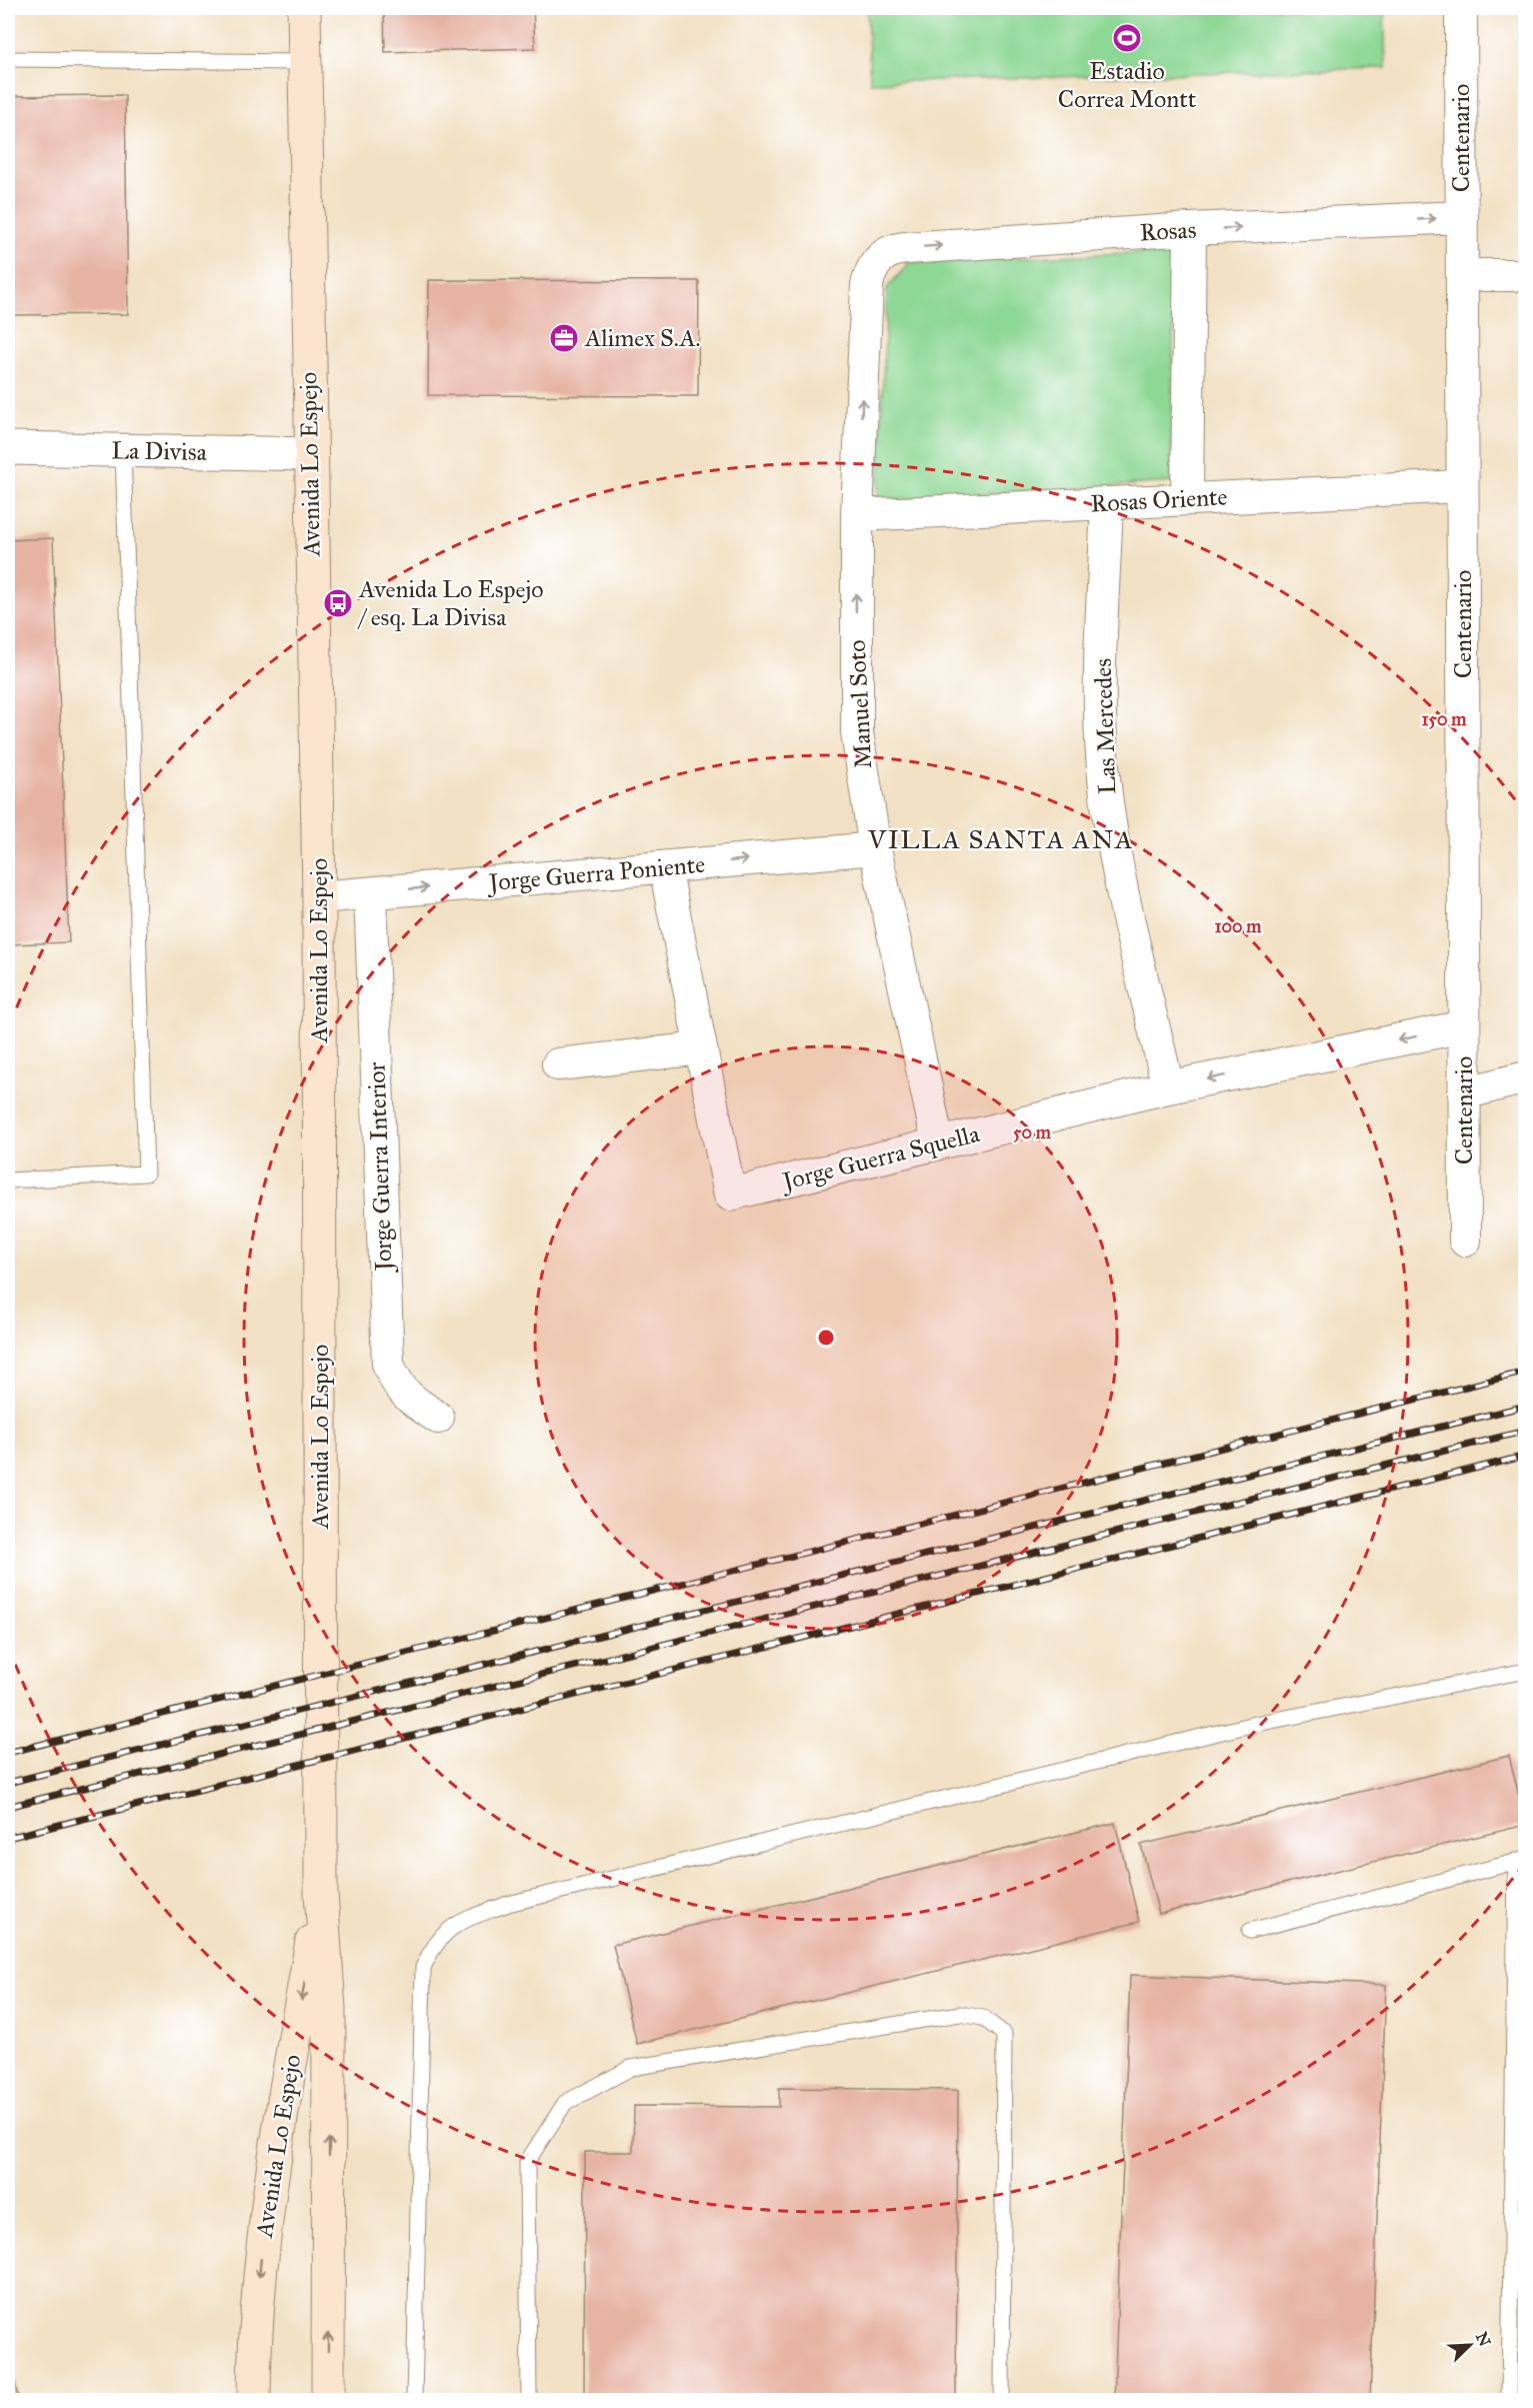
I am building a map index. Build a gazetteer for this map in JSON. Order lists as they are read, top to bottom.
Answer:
{
  "streets": {
    "main road": ["Avenida Lo Espejo"],
    "street": [
      "Centenario",
      "Rosas",
      "La Divisa",
      "Rosas Oriente",
      "Manuel Soto",
      "Las Mercedes",
      "Jorge Guerra Poniente",
      "Jorge Guerra Squella",
      "Jorge Guerra Interior"
    ]
  },
  "crossings": [
    ["Centenario", "Rosas"],
    ["Centenario", "Rosas Oriente"],
    ["Centenario", "Jorge Guerra Squella"],
    ["Rosas", "Manuel Soto"],
    ["La Divisa", "Avenida Lo Espejo"],
    ["Avenida Lo Espejo", "Jorge Guerra Poniente"],
    ["Rosas Oriente", "Manuel Soto"],
    ["Rosas Oriente", "Las Mercedes"],
    ["Manuel Soto", "Jorge Guerra Poniente"],
    ["Manuel Soto", "Jorge Guerra Squella"],
    ["Las Mercedes", "Jorge Guerra Squella"],
    ["Jorge Guerra Poniente", "Jorge Guerra Squella"],
    ["Jorge Guerra Poniente", "Jorge Guerra Interior"]
  ],
  "one_way": ["Rosas", "Manuel Soto", "Jorge Guerra Poniente"],
  "districts": ["VILLA SANTA ANA"],
  "places": {
    "sports": ["Estadio Correa Montt"],
    "office": ["Alimex S.A."],
    "bus stop": ["Avenida Lo Espejo / esq. La Divisa"]
  },
  "north": "top right",
  "rings": ["150 m", "100 m", "50 m"]
}
